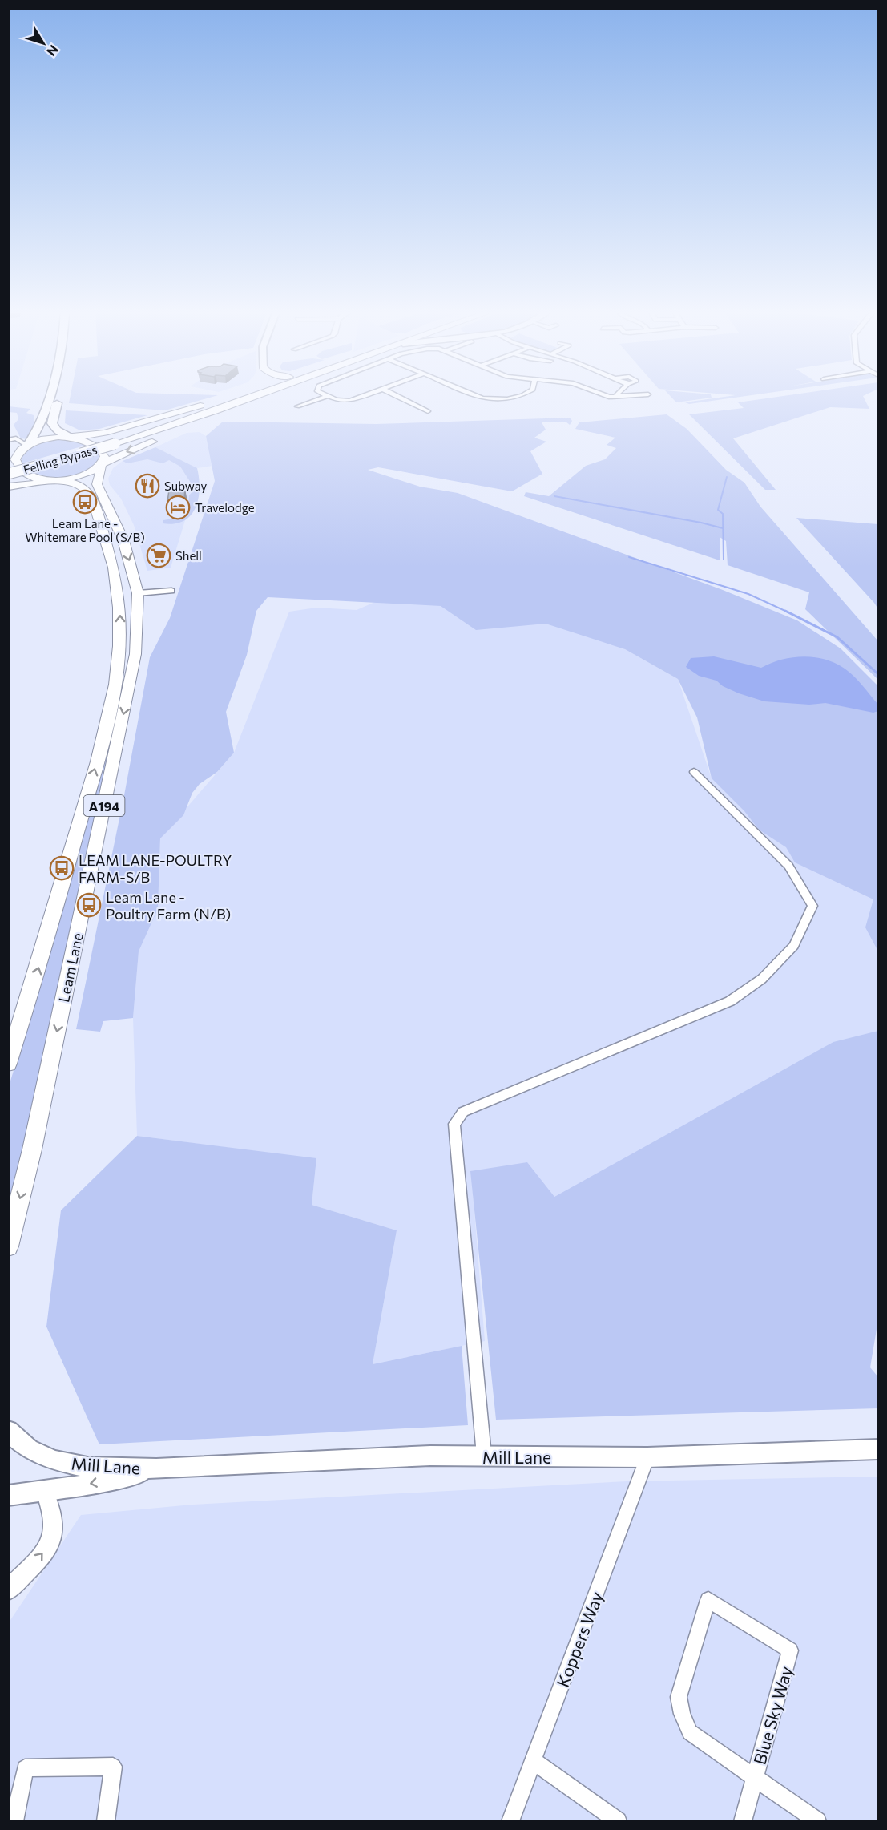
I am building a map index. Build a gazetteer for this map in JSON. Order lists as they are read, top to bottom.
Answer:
{
  "streets": {
    "highway": ["Felling Bypass", "A194", "Leam Lane"],
    "main road": ["Mill Lane"],
    "street": ["Koppers Way", "Blue Sky Way"]
  },
  "crossings": [
    ["A194", "Leam Lane"],
    ["Mill Lane", "Koppers Way"]
  ],
  "places": {
    "restaurant": ["Subway"],
    "bus stop": ["Leam Lane - Whitemare Pool (S/B)", "LEAM LANE-POULTRY FARM-S/B", "Leam Lane - Poultry Farm (N/B)"],
    "hotel": ["Travelodge"],
    "supermarket": ["Shell"]
  },
  "north": "bottom right"
}
